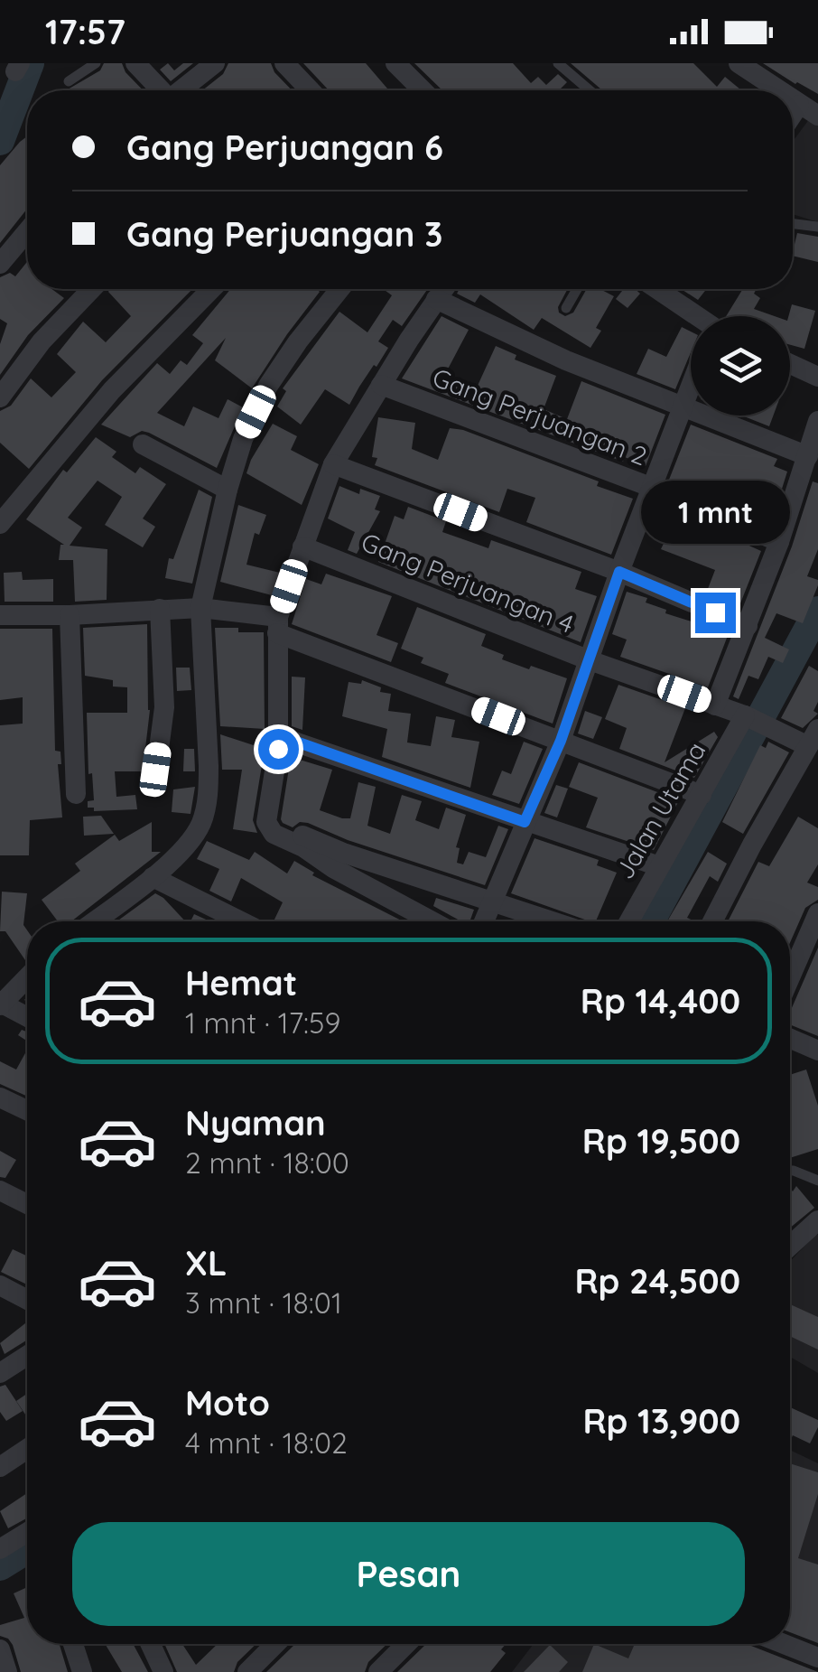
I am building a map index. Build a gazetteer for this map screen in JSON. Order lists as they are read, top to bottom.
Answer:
{
  "streets": {
    "street": ["Gang Perjuangan 2", "Gang Perjuangan 4", "Jalan Utama"]
  },
  "crossings": [
    ["Gang Perjuangan 4", "Jalan Utama"]
  ],
  "page": {
    "status": "17:57",
    "banner": ["Gang Perjuangan 6", "Gang Perjuangan 3"],
    "bubble": "1 mnt",
    "list": [
      {
        "name": "Hemat",
        "note": "1 mnt · 17:59",
        "value": "Rp 14,400"
      },
      {
        "name": "Nyaman",
        "note": "2 mnt · 18:00",
        "value": "Rp 19,500"
      },
      {
        "name": "XL",
        "note": "3 mnt · 18:01",
        "value": "Rp 24,500"
      },
      {
        "name": "Moto",
        "note": "4 mnt · 18:02",
        "value": "Rp 13,900"
      }
    ],
    "buttons": "Pesan"
  }
}
